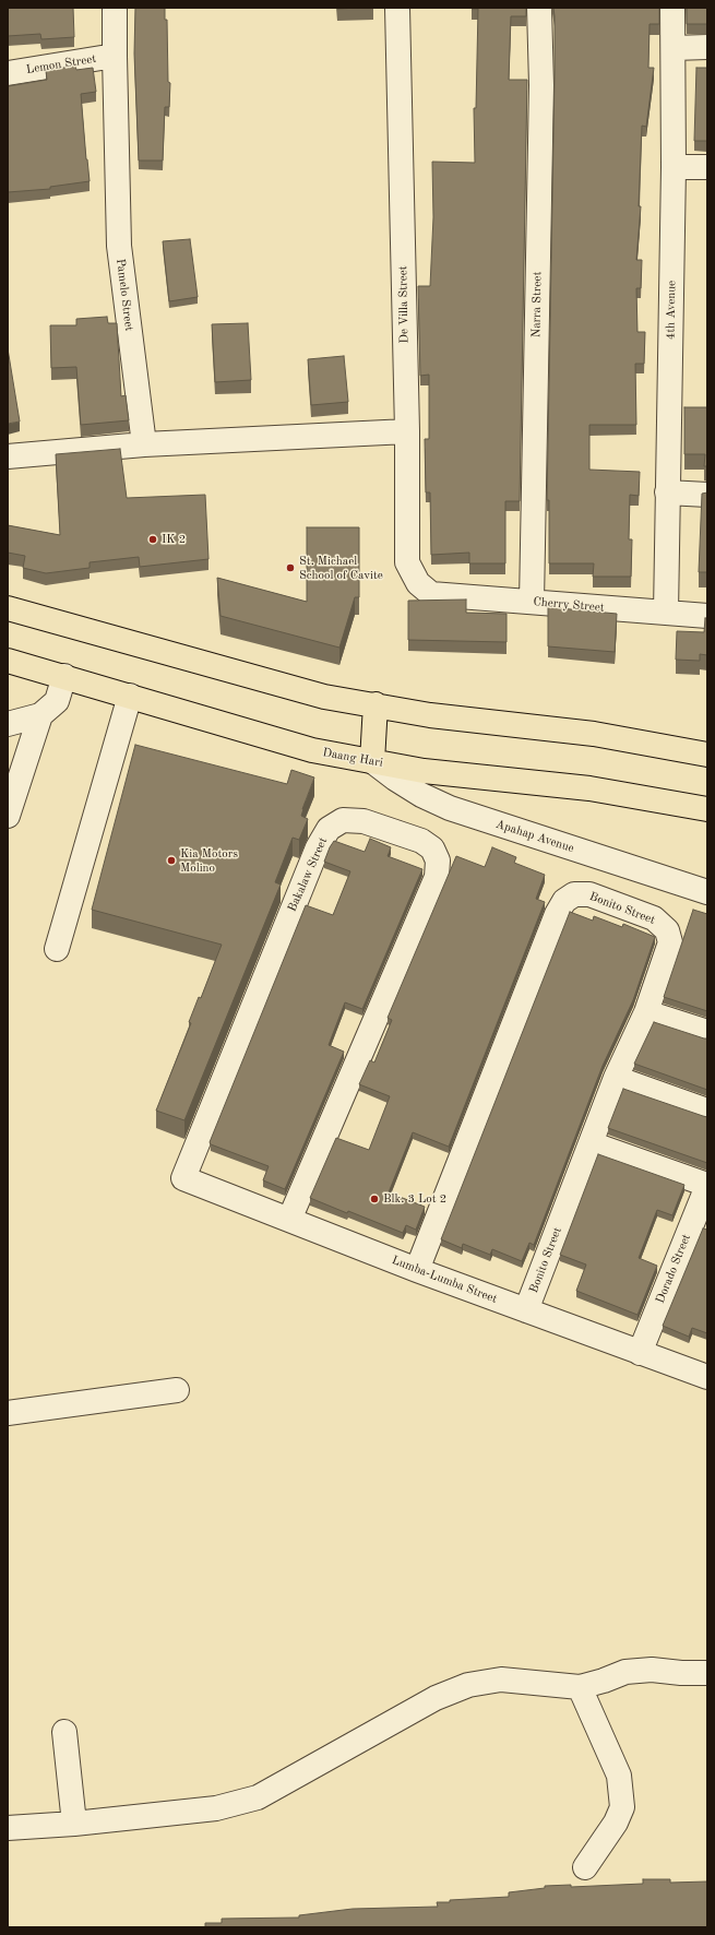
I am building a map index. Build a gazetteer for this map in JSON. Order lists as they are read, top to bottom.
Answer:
{
  "streets": {
    "main road": ["Daang Hari"],
    "street": [
      "Lemon Street",
      "Pamelo Street",
      "De Villa Street",
      "Narra Street",
      "4th Avenue",
      "Cherry Street",
      "Apahap Avenue",
      "Bakalaw Street",
      "Bonito Street",
      "Dorado Street",
      "Lumba-Lumba Street"
    ]
  },
  "crossings": [
    ["Lemon Street", "Pamelo Street"],
    ["De Villa Street", "Cherry Street"],
    ["Narra Street", "Cherry Street"],
    ["4th Avenue", "Cherry Street"],
    ["Daang Hari", "Apahap Avenue"],
    ["Bakalaw Street", "Lumba-Lumba Street"],
    ["Bonito Street", "Lumba-Lumba Street"],
    ["Dorado Street", "Lumba-Lumba Street"]
  ],
  "places": [
    "IK 2",
    "St. Michael School of Cavite",
    "Kia Motors Molino",
    "Blk. 3 Lot 2"
  ]
}
